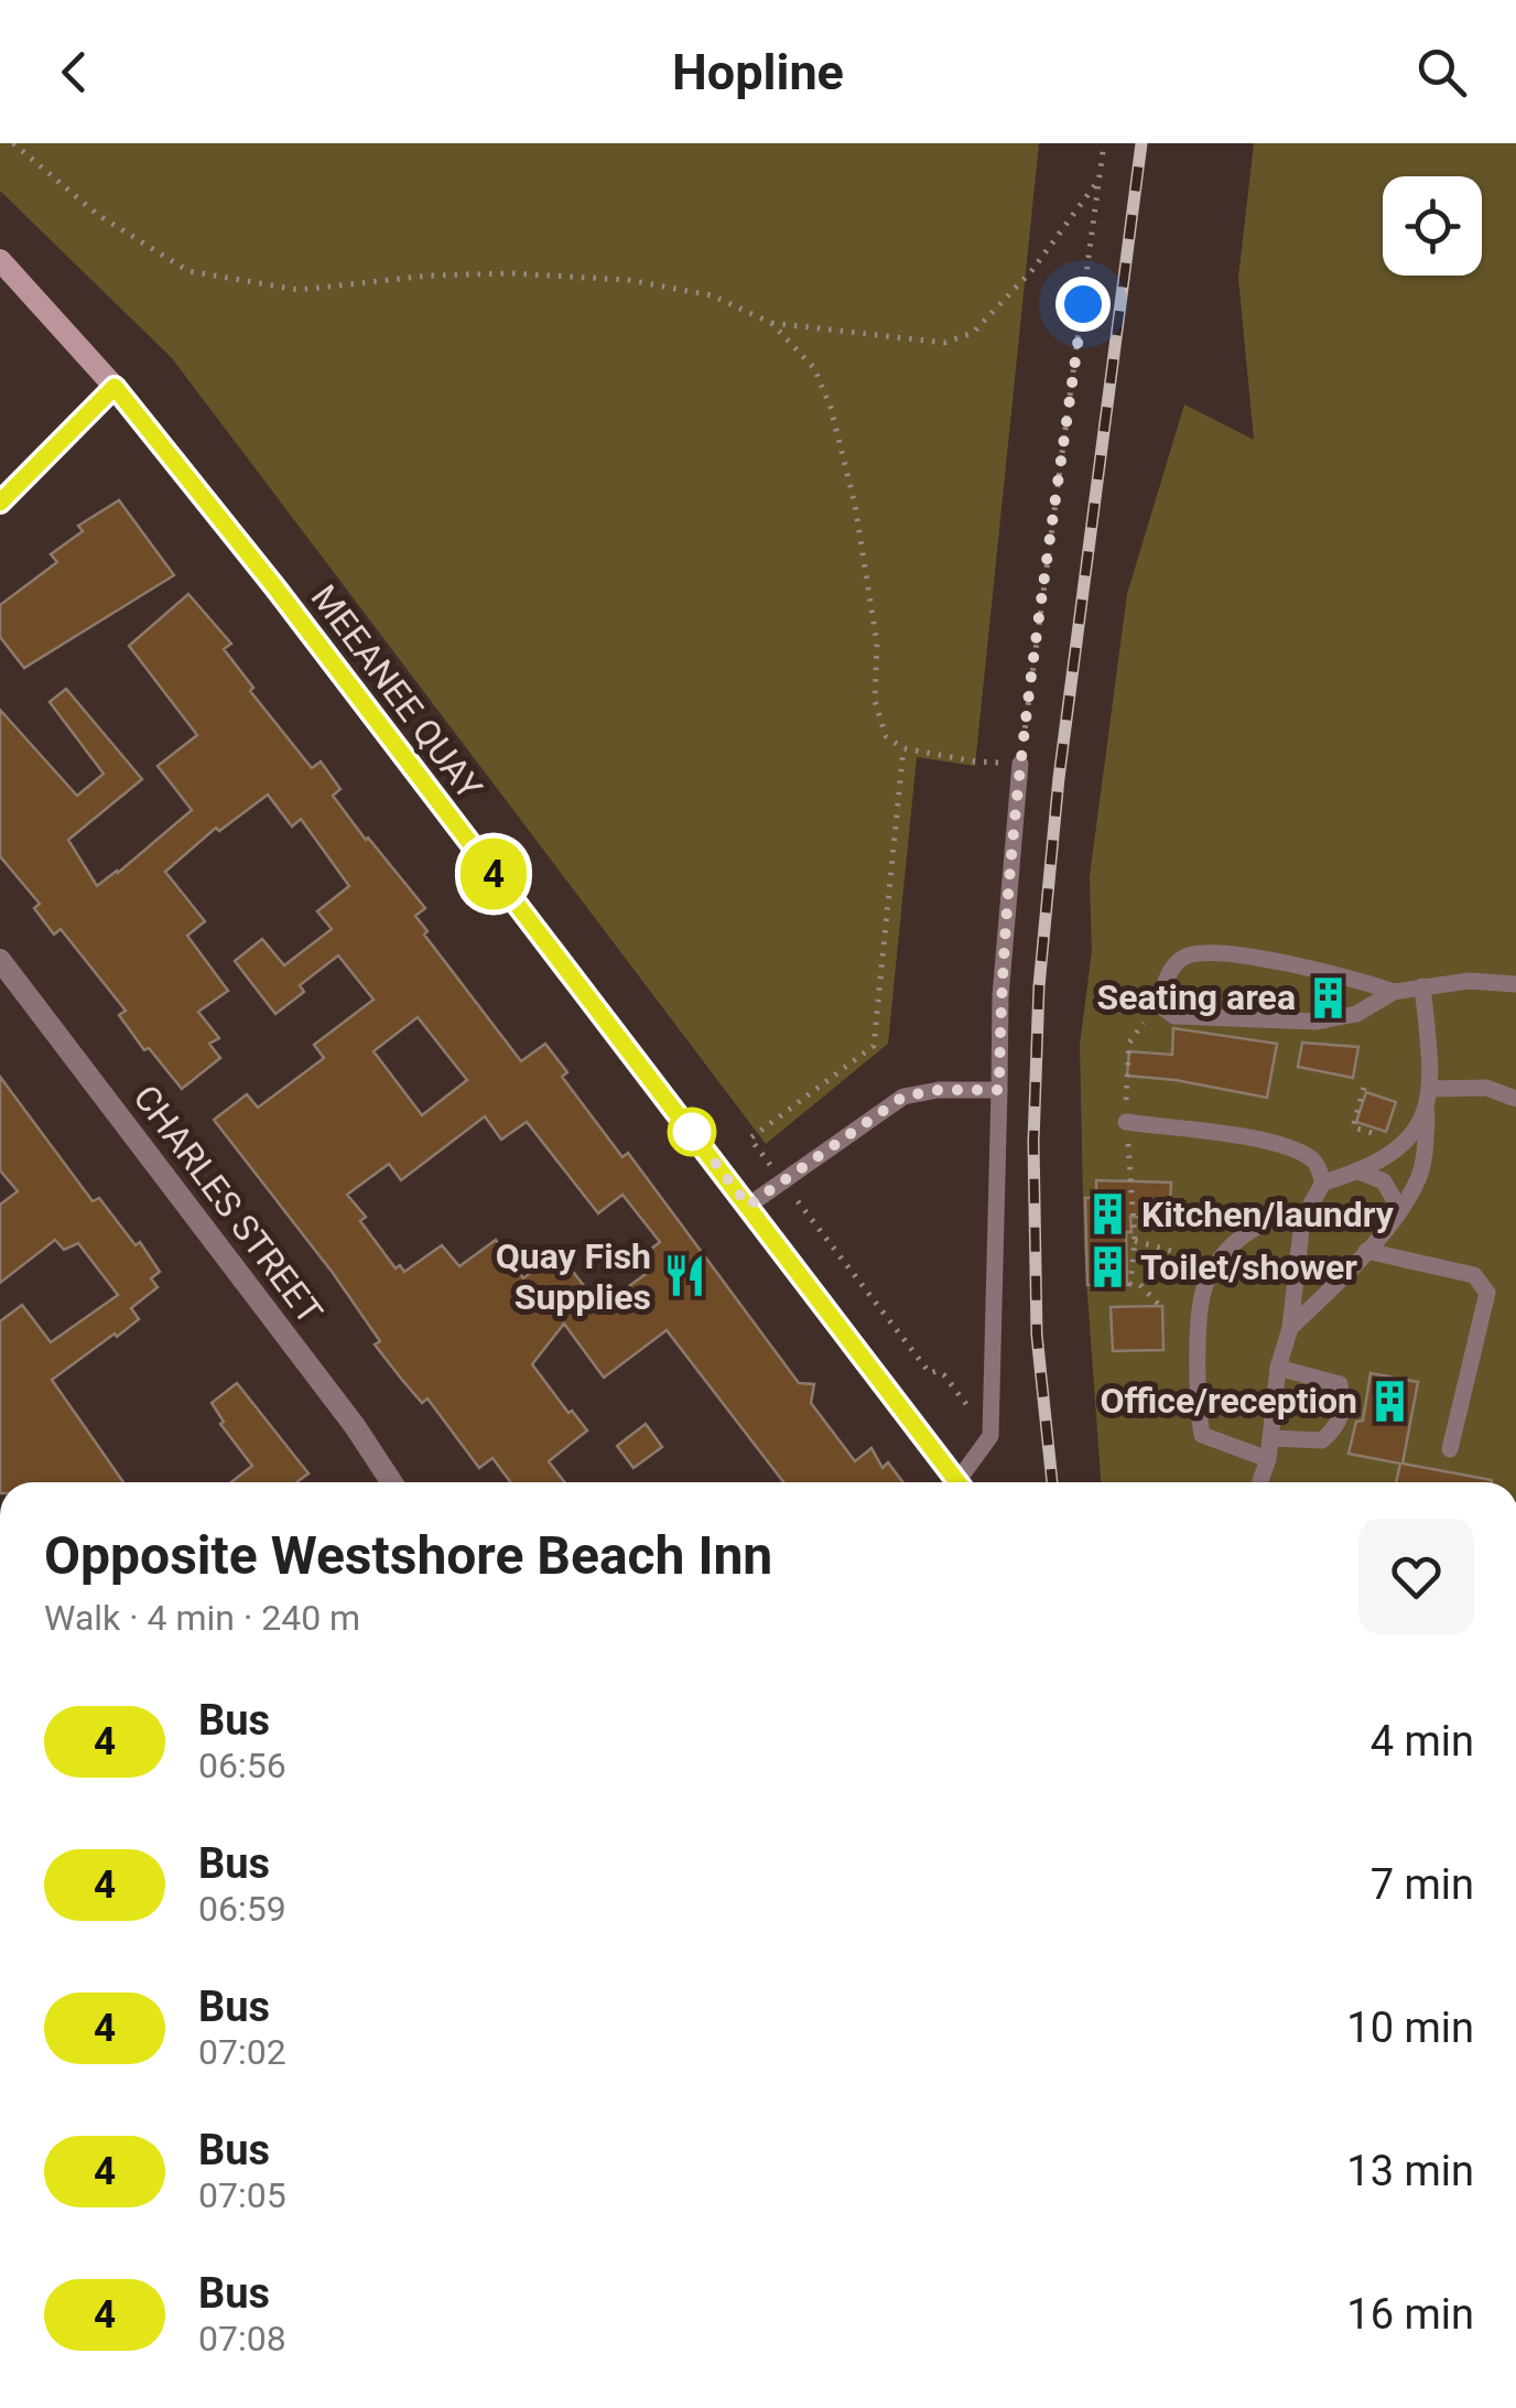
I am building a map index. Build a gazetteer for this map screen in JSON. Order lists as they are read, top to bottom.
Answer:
{
  "streets": {
    "main road": ["MEEANEE QUAY"],
    "street": ["CHARLES STREET"]
  },
  "places": {
    "building": [
      "Seating area",
      "Kitchen/laundry",
      "Toilet/shower",
      "Office/reception"
    ],
    "restaurant": ["Quay Fish Supplies"]
  },
  "lines": ["bus line 4"],
  "page": {
    "header": "Hopline",
    "on_map": "4",
    "heading": ["Opposite Westshore Beach Inn", "Walk · 4 min · 240 m"],
    "list": [
      {
        "mark": "4",
        "name": "Bus",
        "note": "06:56",
        "value": "4 min"
      },
      {
        "mark": "4",
        "name": "Bus",
        "note": "06:59",
        "value": "7 min"
      },
      {
        "mark": "4",
        "name": "Bus",
        "note": "07:02",
        "value": "10 min"
      },
      {
        "mark": "4",
        "name": "Bus",
        "note": "07:05",
        "value": "13 min"
      },
      {
        "mark": "4",
        "name": "Bus",
        "note": "07:08",
        "value": "16 min"
      }
    ]
  }
}
